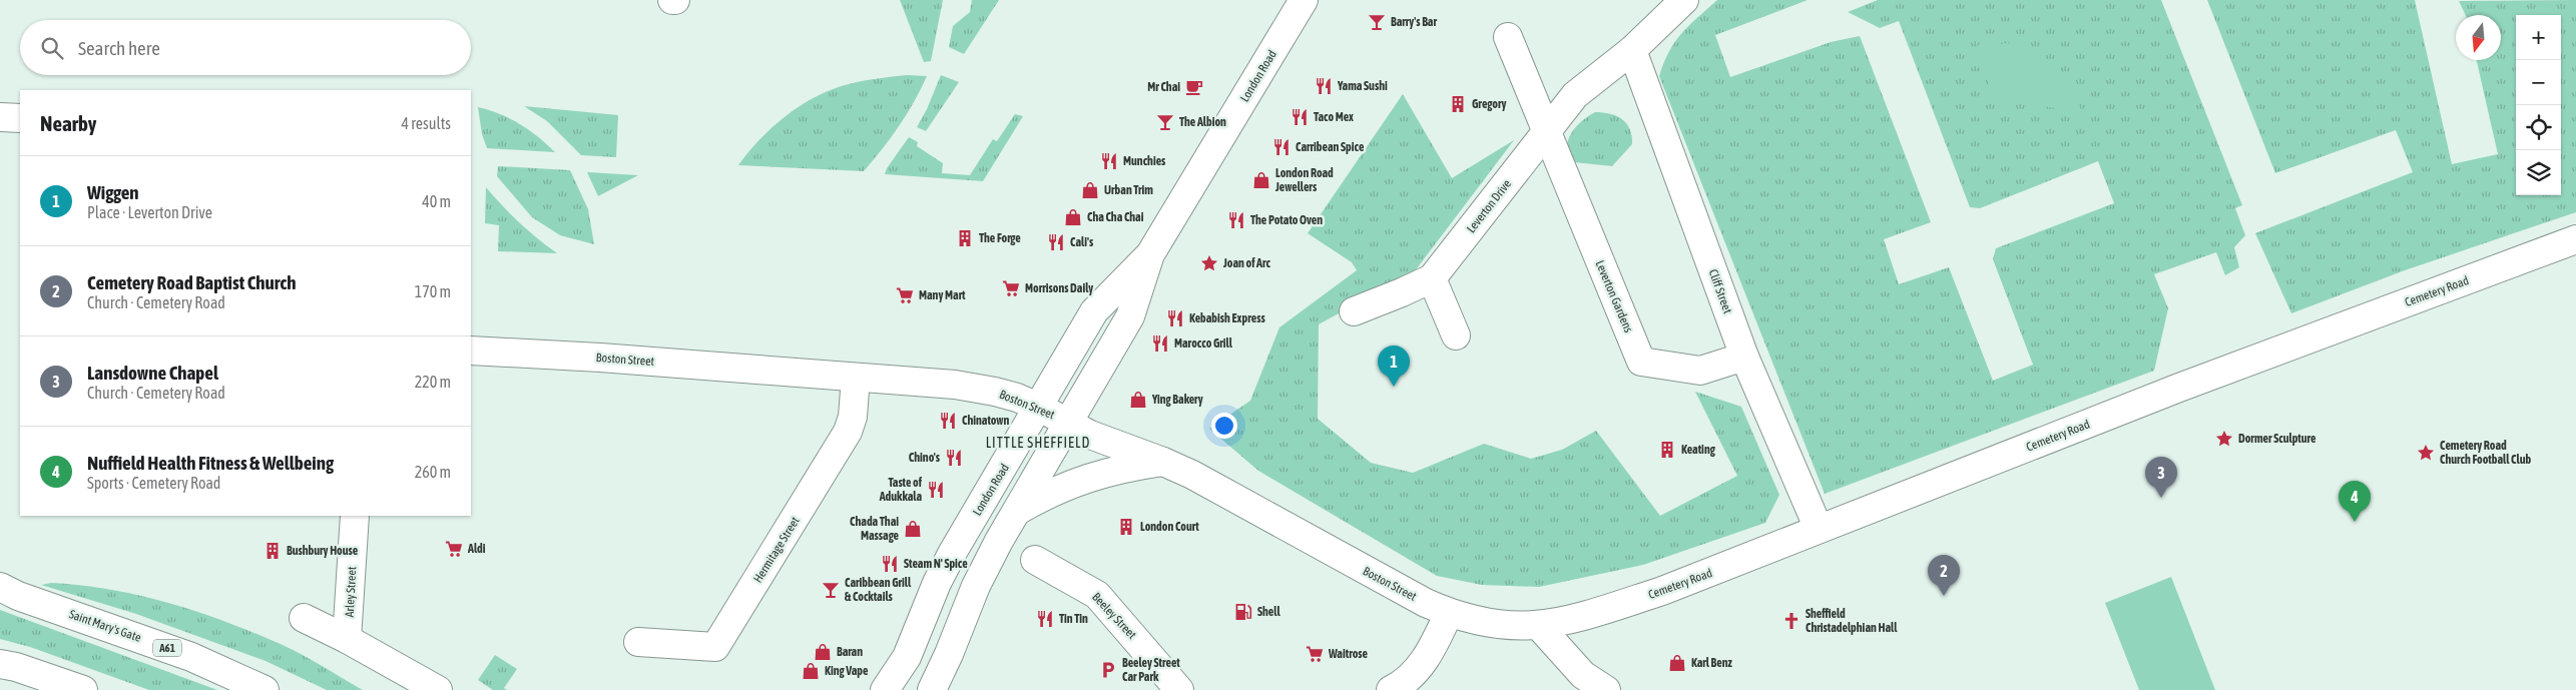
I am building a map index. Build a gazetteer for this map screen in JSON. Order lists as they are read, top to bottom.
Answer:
{
  "streets": {
    "main road": [
      "London Road",
      "Leverton Drive",
      "Cliff Street",
      "Cemetery Road",
      "Leverton Gardens",
      "Boston Street",
      "Hermitage Street",
      "Arley Street",
      "Beeley Street",
      "Saint Mary's Gate",
      "A61"
    ]
  },
  "crossings": [
    ["London Road", "Boston Street"],
    ["Leverton Drive", "Leverton Gardens"],
    ["Cliff Street", "Cemetery Road"],
    ["Cliff Street", "Leverton Gardens"],
    ["Cemetery Road", "Boston Street"],
    ["Boston Street", "Hermitage Street"]
  ],
  "districts": ["LITTLE SHEFFIELD"],
  "places": {
    "bar": ["Barry's Bar", "The Albion", "Caribbean Grill & Cocktails"],
    "restaurant": [
      "Yama Sushi",
      "Taco Mex",
      "Carribean Spice",
      "Munchies",
      "The Potato Oven",
      "Cali's",
      "Kebabish Express",
      "Marocco Grill",
      "Chinatown",
      "Chino's",
      "Taste of Adukkala",
      "Steam N' Spice",
      "Tin Tin"
    ],
    "cafe": ["Mr Chai"],
    "building": [
      "Gregory",
      "The Forge",
      "Keating",
      "London Court",
      "Bushbury House"
    ],
    "shop": [
      "London Road Jewellers",
      "Urban Trim",
      "Cha Cha Chai",
      "Ying Bakery",
      "Chada Thai Massage",
      "Baran",
      "Karl Benz",
      "King Vape"
    ],
    "place": ["Joan of Arc", "Dormer Sculpture", "Cemetery Road Church Football Club"],
    "supermarket": [
      "Morrisons Daily",
      "Many Mart",
      "Aldi",
      "Waitrose"
    ],
    "fuel station": ["Shell"],
    "church": ["Sheffield Christadelphian Hall"],
    "parking": ["Beeley Street Car Park"]
  },
  "north": "bottom",
  "page": {
    "map_buttons": ["+", "−"],
    "search": "Search here",
    "heading": ["Nearby", "4 results"],
    "list": [
      {
        "mark": "1",
        "name": "Wiggen",
        "note": "Place · Leverton Drive",
        "value": "40 m"
      },
      {
        "mark": "2",
        "name": "Cemetery Road Baptist Church",
        "note": "Church · Cemetery Road",
        "value": "170 m"
      },
      {
        "mark": "3",
        "name": "Lansdowne Chapel",
        "note": "Church · Cemetery Road",
        "value": "220 m"
      },
      {
        "mark": "4",
        "name": "Nuffield Health Fitness & Wellbeing",
        "note": "Sports · Cemetery Road",
        "value": "260 m"
      }
    ],
    "pins": [
      "1",
      "3",
      "4",
      "2"
    ]
  }
}
